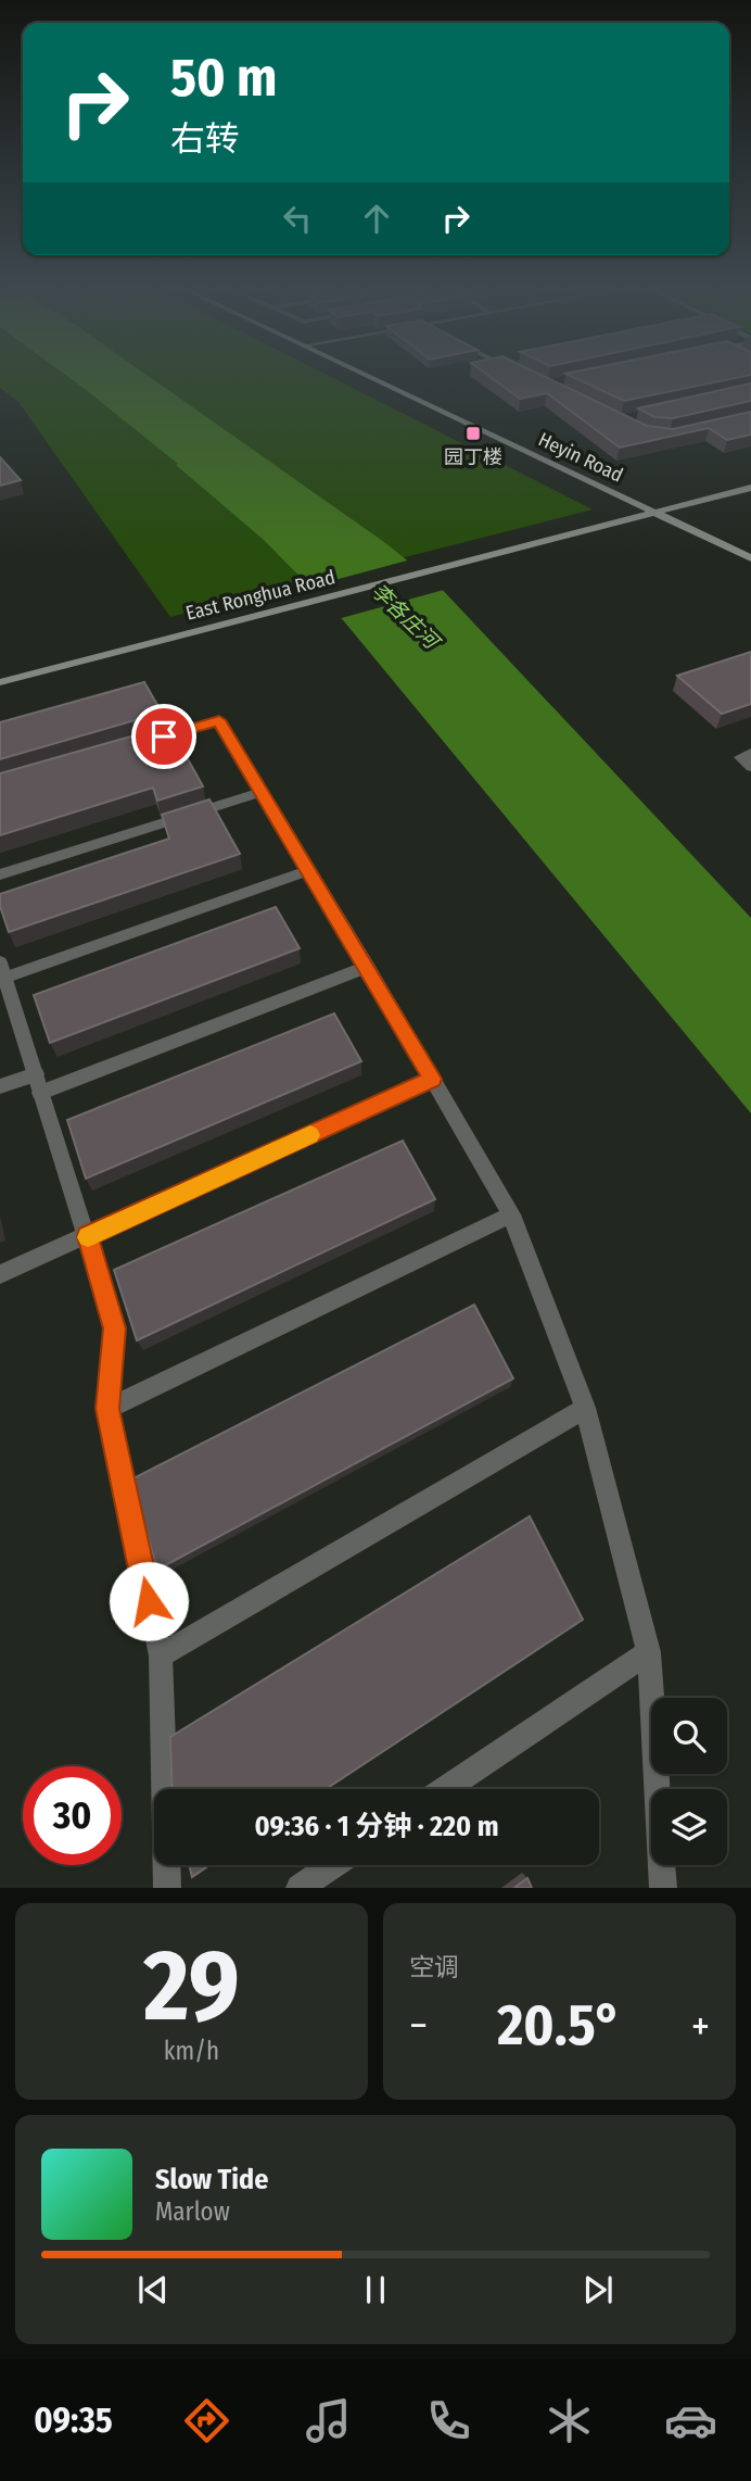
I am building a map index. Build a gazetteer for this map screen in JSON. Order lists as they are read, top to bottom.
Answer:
{
  "streets": {
    "street": ["Heyin Road", "East Ronghua Road"]
  },
  "crossings": [
    ["Heyin Road", "East Ronghua Road"]
  ],
  "water": ["李各庄河"],
  "places": {
    "transit": ["园丁楼"]
  },
  "page": {
    "turn": ["50 m", "右转"],
    "limit": "30",
    "trip": "09:36 · 1 分钟 · 220 m",
    "tile": [
      ["29", "km/h"],
      "空调"
    ],
    "heat": ["−", "20.5°", "+"],
    "song": ["Slow Tide", "Marlow"],
    "tabs": "09:35"
  }
}
